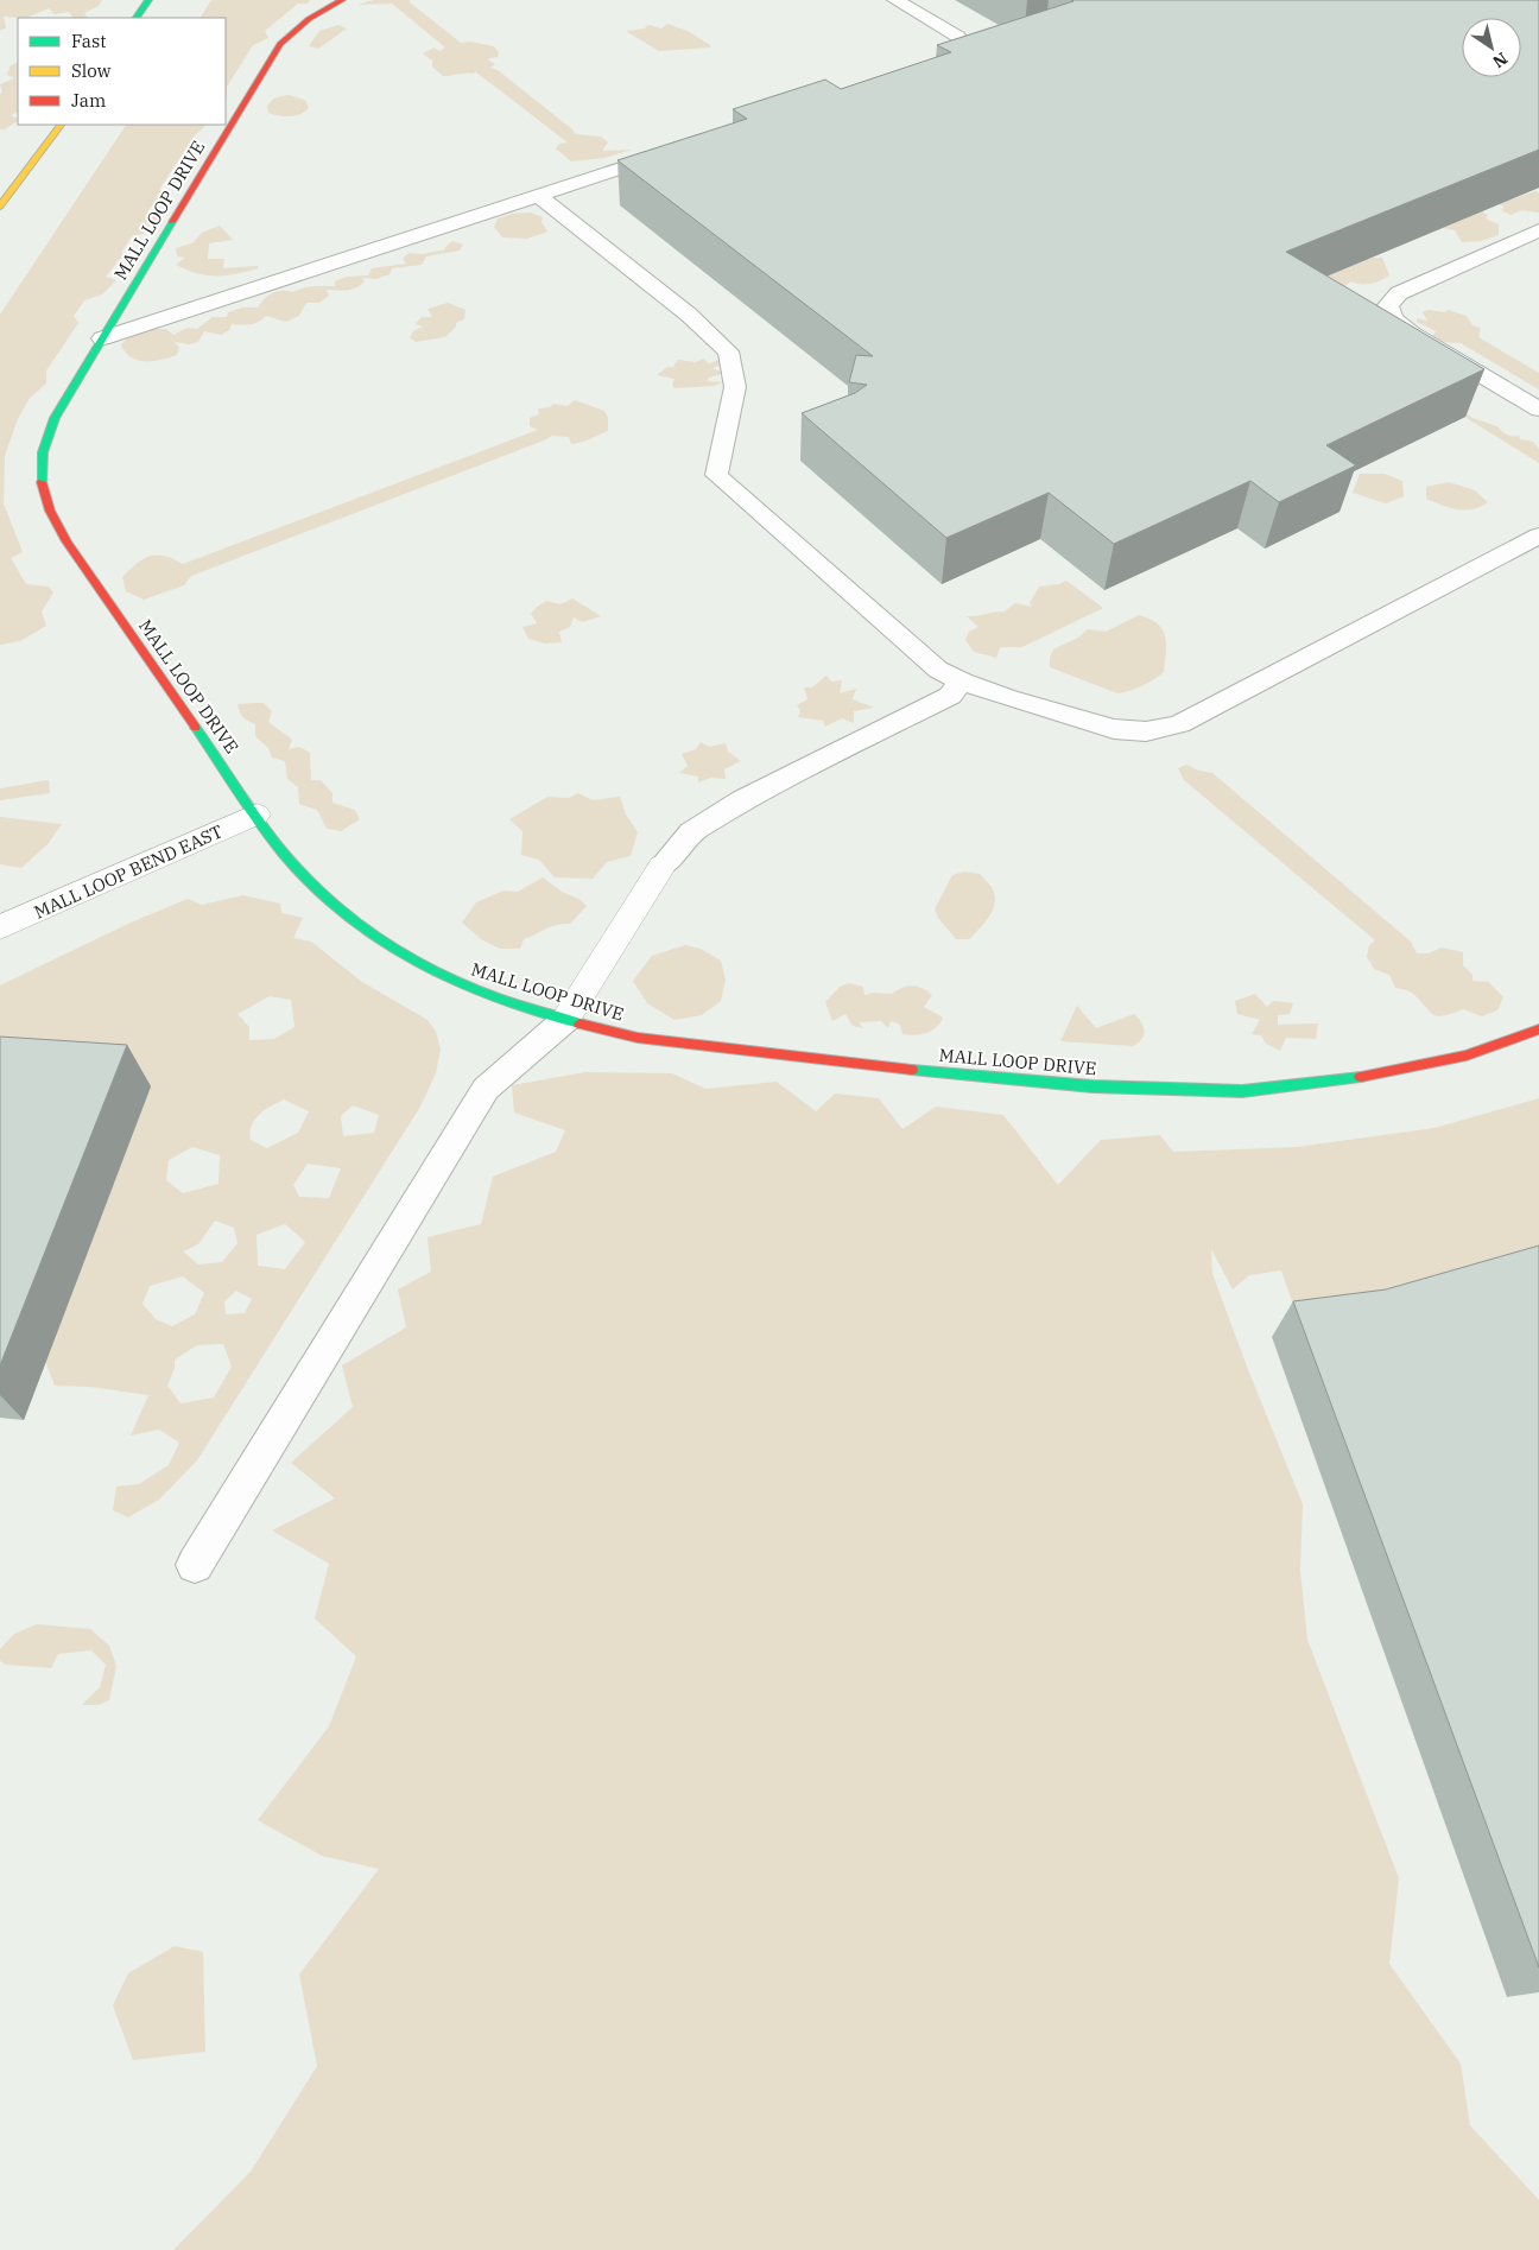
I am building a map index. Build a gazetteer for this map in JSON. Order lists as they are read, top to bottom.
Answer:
{
  "streets": {
    "street": ["MALL LOOP DRIVE", "MALL LOOP BEND EAST"]
  },
  "crossings": [
    ["MALL LOOP DRIVE", "MALL LOOP BEND EAST"]
  ],
  "legend": ["Fast", "Slow", "Jam"],
  "north": "bottom right"
}
